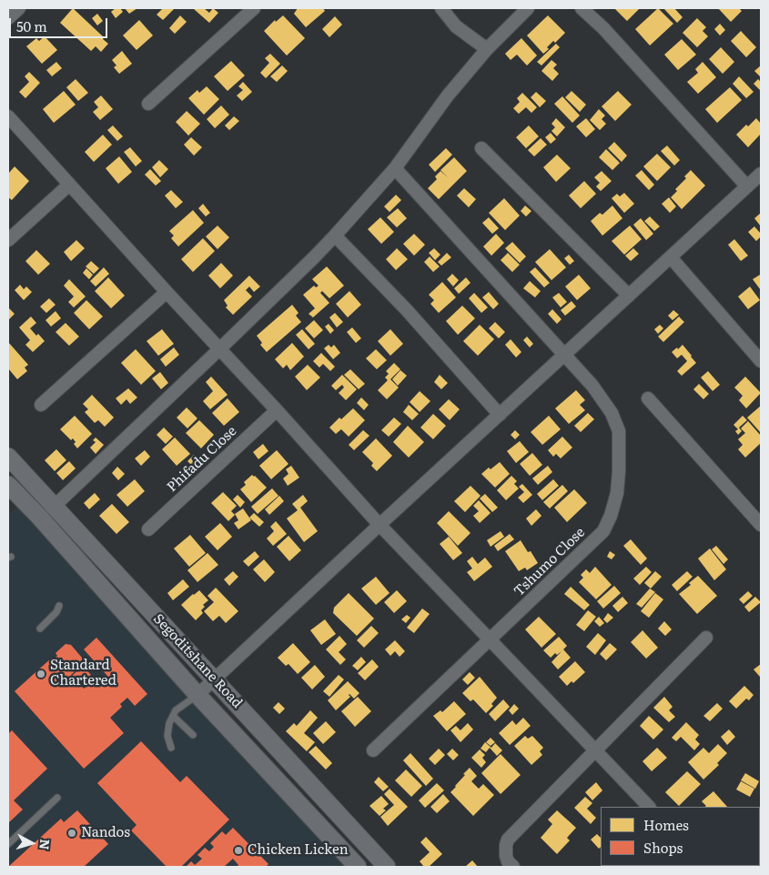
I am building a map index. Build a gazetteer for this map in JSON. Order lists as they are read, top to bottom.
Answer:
{
  "streets": {
    "main road": ["Segoditshane Road"],
    "street": ["Phifadu Close", "Tshumo Close"]
  },
  "places": ["Standard Chartered", "Nandos", "Chicken Licken"],
  "legend": ["Homes", "Shops"],
  "scale_bar": "50 m",
  "north": "right"
}
